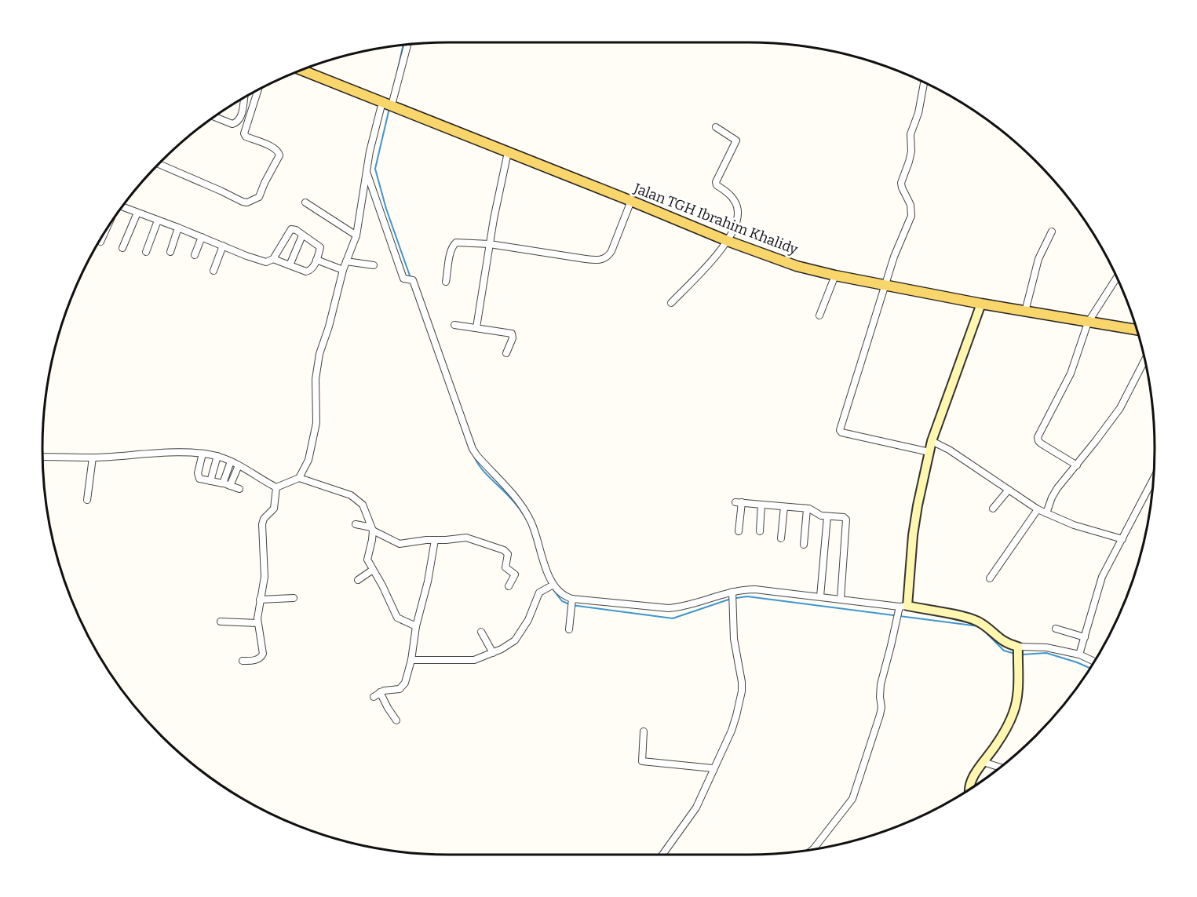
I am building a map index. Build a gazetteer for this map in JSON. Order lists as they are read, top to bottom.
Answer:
{
  "streets": {
    "main road": ["Jalan TGH Ibrahim Khalidy"]
  }
}
